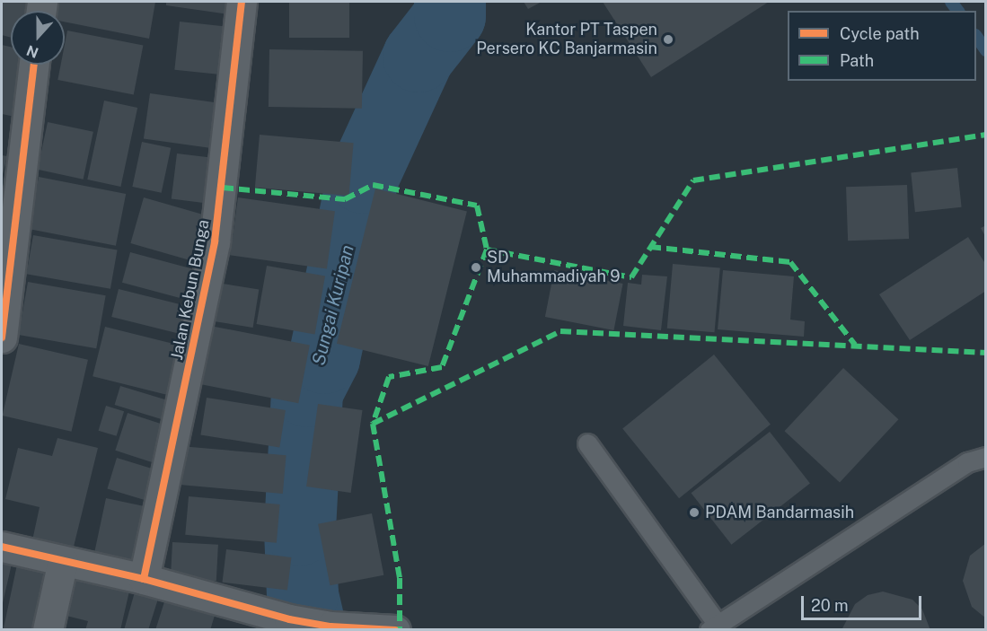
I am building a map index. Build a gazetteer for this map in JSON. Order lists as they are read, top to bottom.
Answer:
{
  "streets": {
    "street": ["Jalan Kebun Bunga"]
  },
  "water": ["Sungai Kuripan"],
  "places": ["Kantor PT Taspen Persero KC Banjarmasin", "SD Muhammadiyah 9", "PDAM Bandarmasih"],
  "legend": ["Cycle path", "Path"],
  "scale_bar": "20 m",
  "north": "bottom"
}
